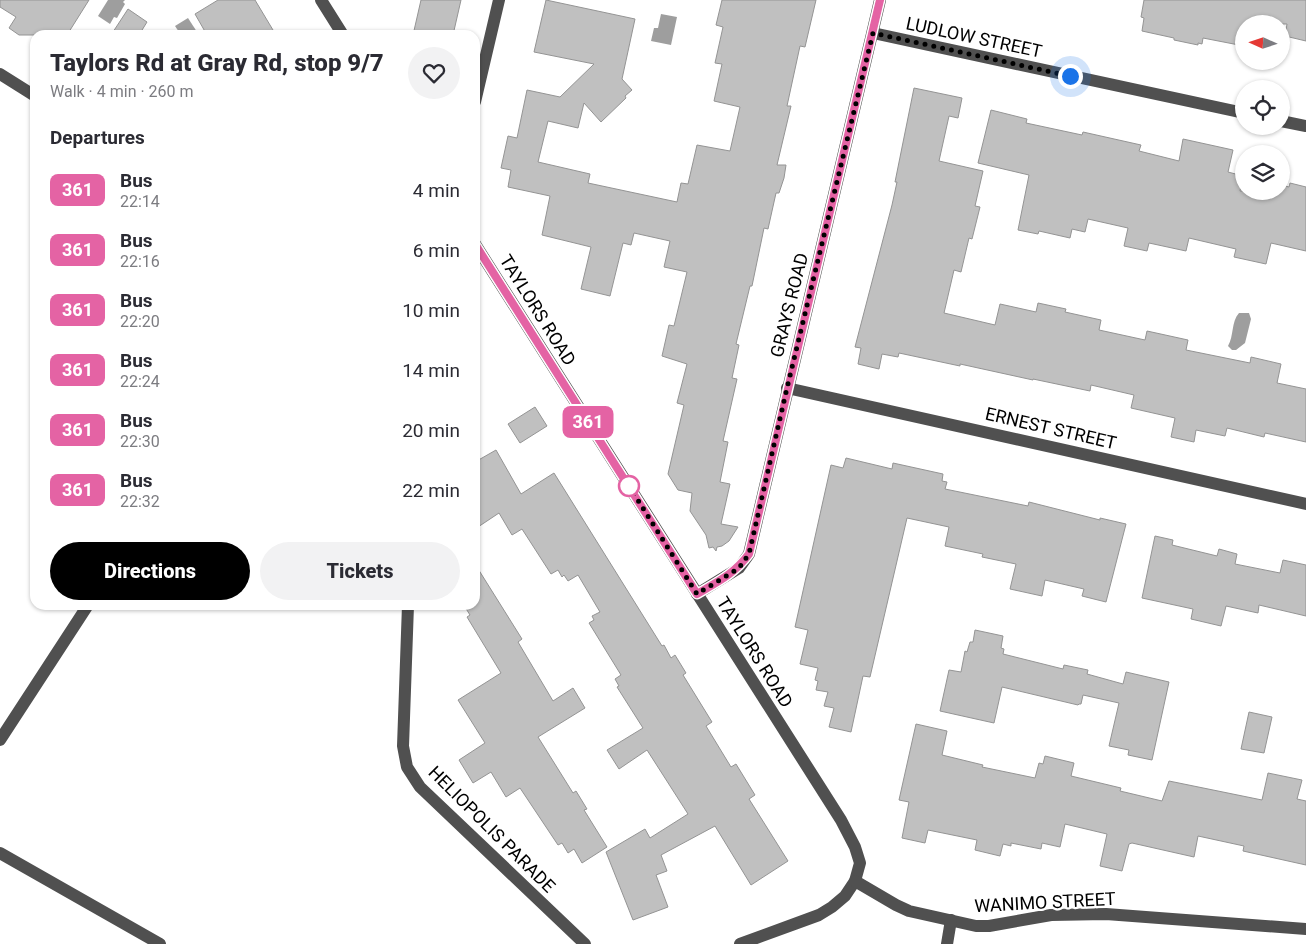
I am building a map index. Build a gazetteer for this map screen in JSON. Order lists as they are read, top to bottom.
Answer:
{
  "streets": {
    "street": [
      "LUDLOW STREET",
      "GRAYS ROAD",
      "TAYLORS ROAD",
      "ERNEST STREET",
      "HELIOPOLIS PARADE",
      "WANIMO STREET"
    ]
  },
  "crossings": [
    ["LUDLOW STREET", "GRAYS ROAD"],
    ["GRAYS ROAD", "TAYLORS ROAD"],
    ["GRAYS ROAD", "ERNEST STREET"],
    ["TAYLORS ROAD", "WANIMO STREET"]
  ],
  "lines": ["bus line 361"],
  "north": "left",
  "page": {
    "on_map": "361",
    "heading": [
      ["Taylors Rd at Gray Rd, stop 9/7", "Walk · 4 min · 260 m"],
      "Departures"
    ],
    "list": [
      {
        "mark": "361",
        "name": "Bus",
        "note": "22:14",
        "value": "4 min"
      },
      {
        "mark": "361",
        "name": "Bus",
        "note": "22:16",
        "value": "6 min"
      },
      {
        "mark": "361",
        "name": "Bus",
        "note": "22:20",
        "value": "10 min"
      },
      {
        "mark": "361",
        "name": "Bus",
        "note": "22:24",
        "value": "14 min"
      },
      {
        "mark": "361",
        "name": "Bus",
        "note": "22:30",
        "value": "20 min"
      },
      {
        "mark": "361",
        "name": "Bus",
        "note": "22:32",
        "value": "22 min"
      }
    ],
    "buttons": ["Directions", "Tickets"]
  }
}
